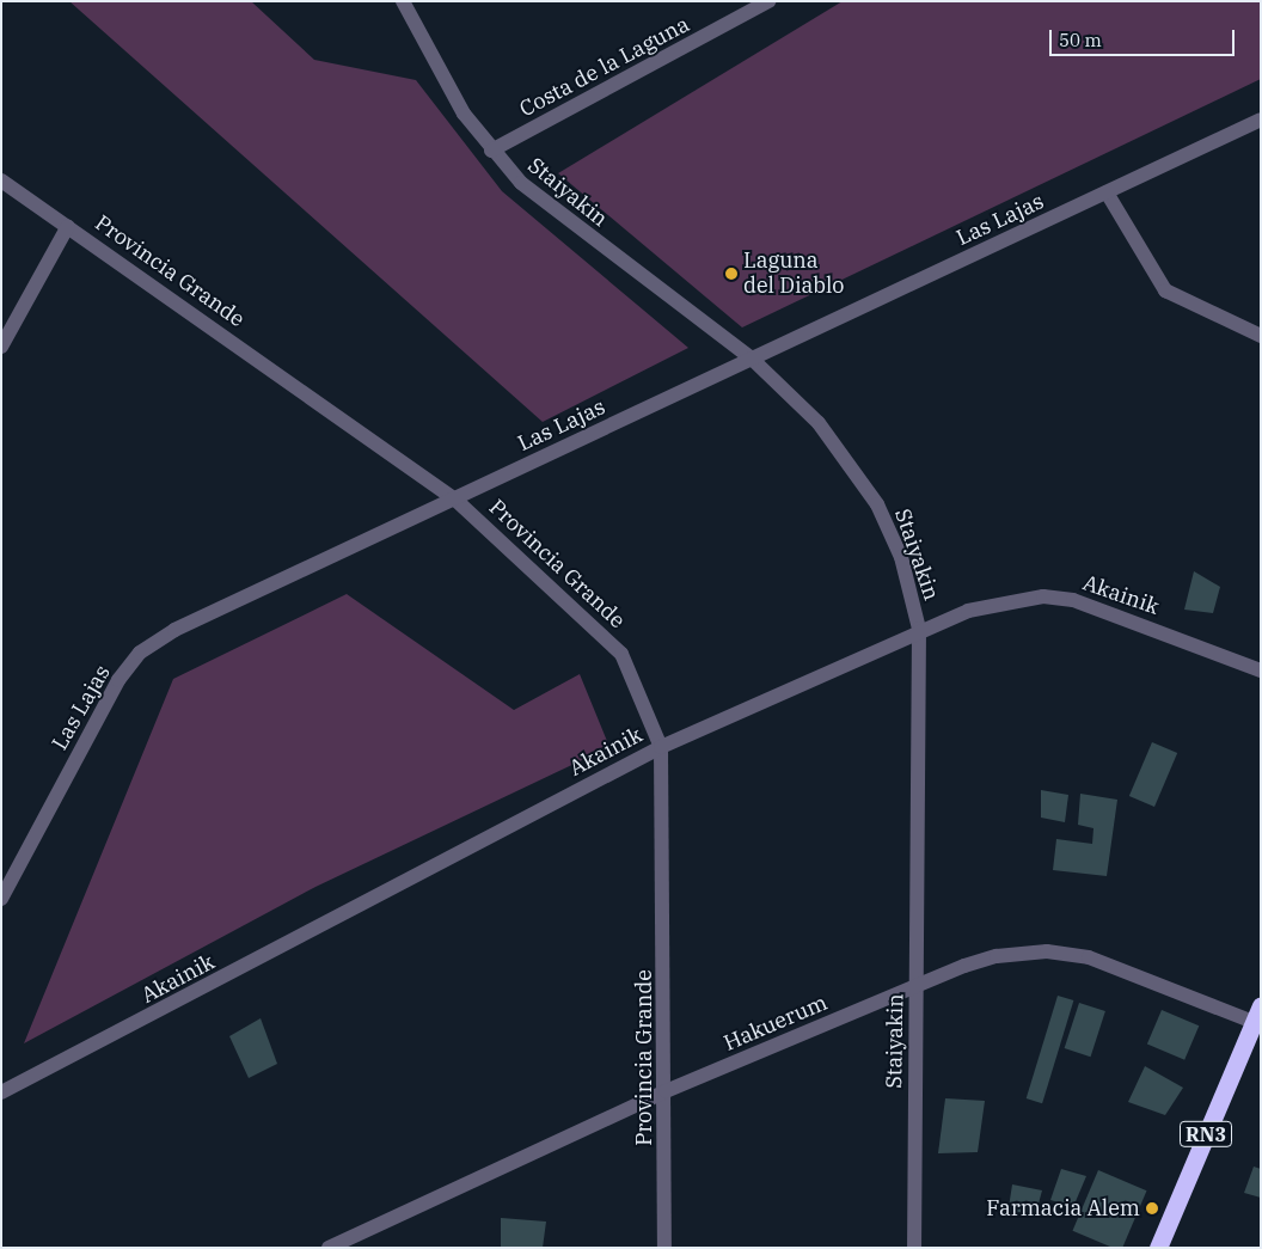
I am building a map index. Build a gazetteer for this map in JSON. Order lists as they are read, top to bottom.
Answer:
{
  "streets": {
    "highway": ["RN3"],
    "street": [
      "Costa de la Laguna",
      "Staiyakin",
      "Las Lajas",
      "Provincia Grande",
      "Akainik",
      "Hakuerum"
    ]
  },
  "crossings": [
    ["Costa de la Laguna", "Staiyakin"],
    ["Staiyakin", "Las Lajas"],
    ["Staiyakin", "Akainik"],
    ["Staiyakin", "Hakuerum"],
    ["Las Lajas", "Provincia Grande"],
    ["Provincia Grande", "Akainik"],
    ["Provincia Grande", "Hakuerum"],
    ["Hakuerum", "RN3"]
  ],
  "places": ["Laguna del Diablo", "Farmacia Alem"],
  "scale_bar": "50 m"
}
